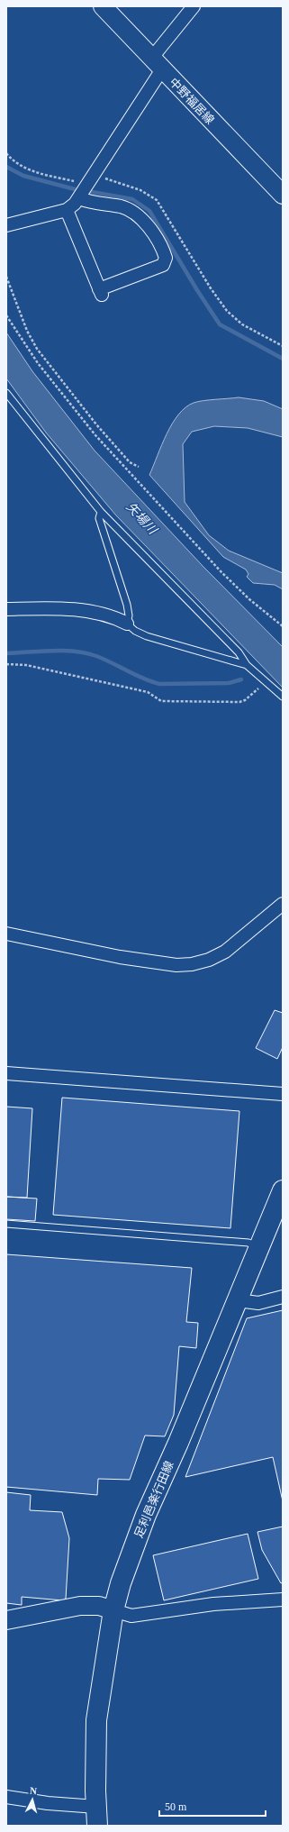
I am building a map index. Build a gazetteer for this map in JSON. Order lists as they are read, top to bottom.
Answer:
{
  "streets": {
    "main road": ["中野福居線", "足利邑楽行田線"]
  },
  "water": ["矢場川"],
  "scale_bar": "50 m",
  "north": "top"
}
